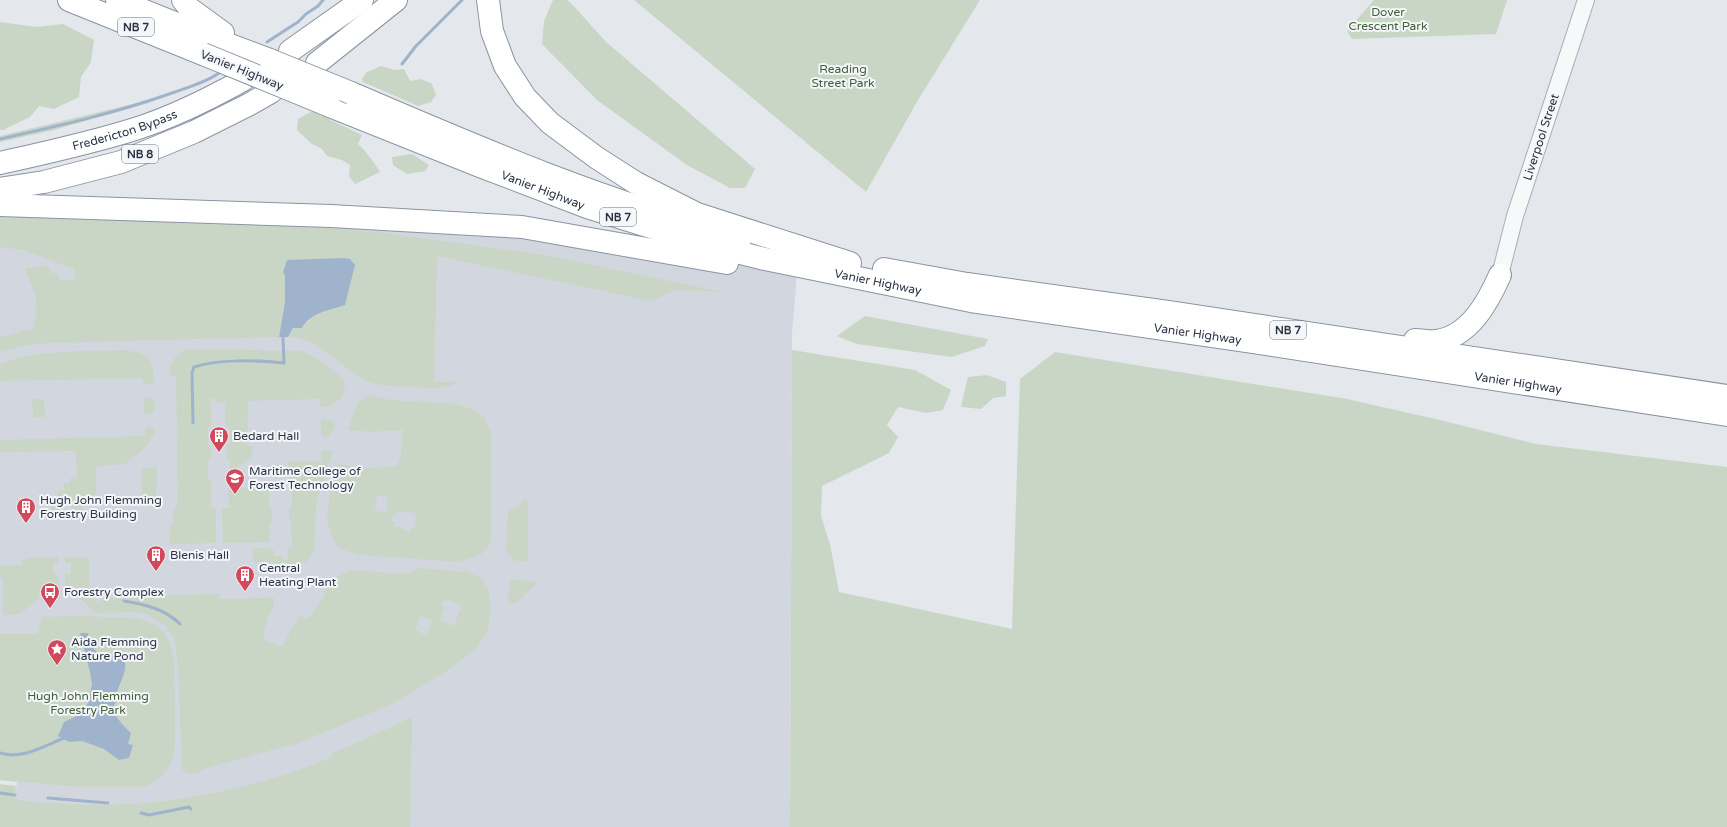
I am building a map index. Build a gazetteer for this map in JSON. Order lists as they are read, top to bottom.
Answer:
{
  "streets": {
    "highway": [
      "NB 7",
      "Vanier Highway",
      "Fredericton Bypass",
      "NB 8"
    ],
    "street": ["Liverpool Street"]
  },
  "parks": ["Dover Crescent Park", "Reading Street Park", "Hugh John Flemming Forestry Park"],
  "places": {
    "building": [
      "Bedard Hall",
      "Hugh John Flemming Forestry Building",
      "Blenis Hall",
      "Central Heating Plant"
    ],
    "school or university": ["Maritime College of Forest Technology"],
    "bus stop": ["Forestry Complex"],
    "place": ["Aida Flemming Nature Pond"]
  }
}
